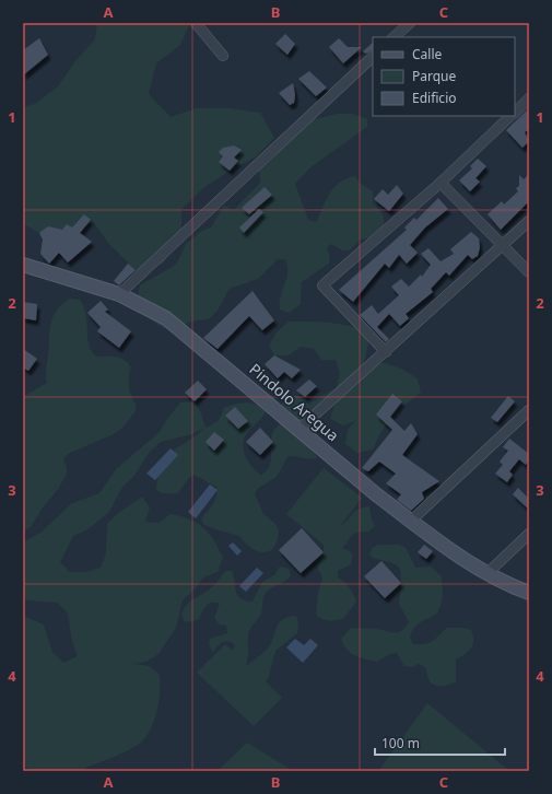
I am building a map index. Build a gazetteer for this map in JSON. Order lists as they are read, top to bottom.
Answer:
{
  "streets": {
    "main road": ["Pindolo Aregua"]
  },
  "legend": ["Calle", "Parque", "Edificio"],
  "scale_bar": "100 m",
  "grid": {
    "columns": ["A", "B", "C"],
    "rows": [
      "1",
      "2",
      "3",
      "4"
    ]
  }
}
